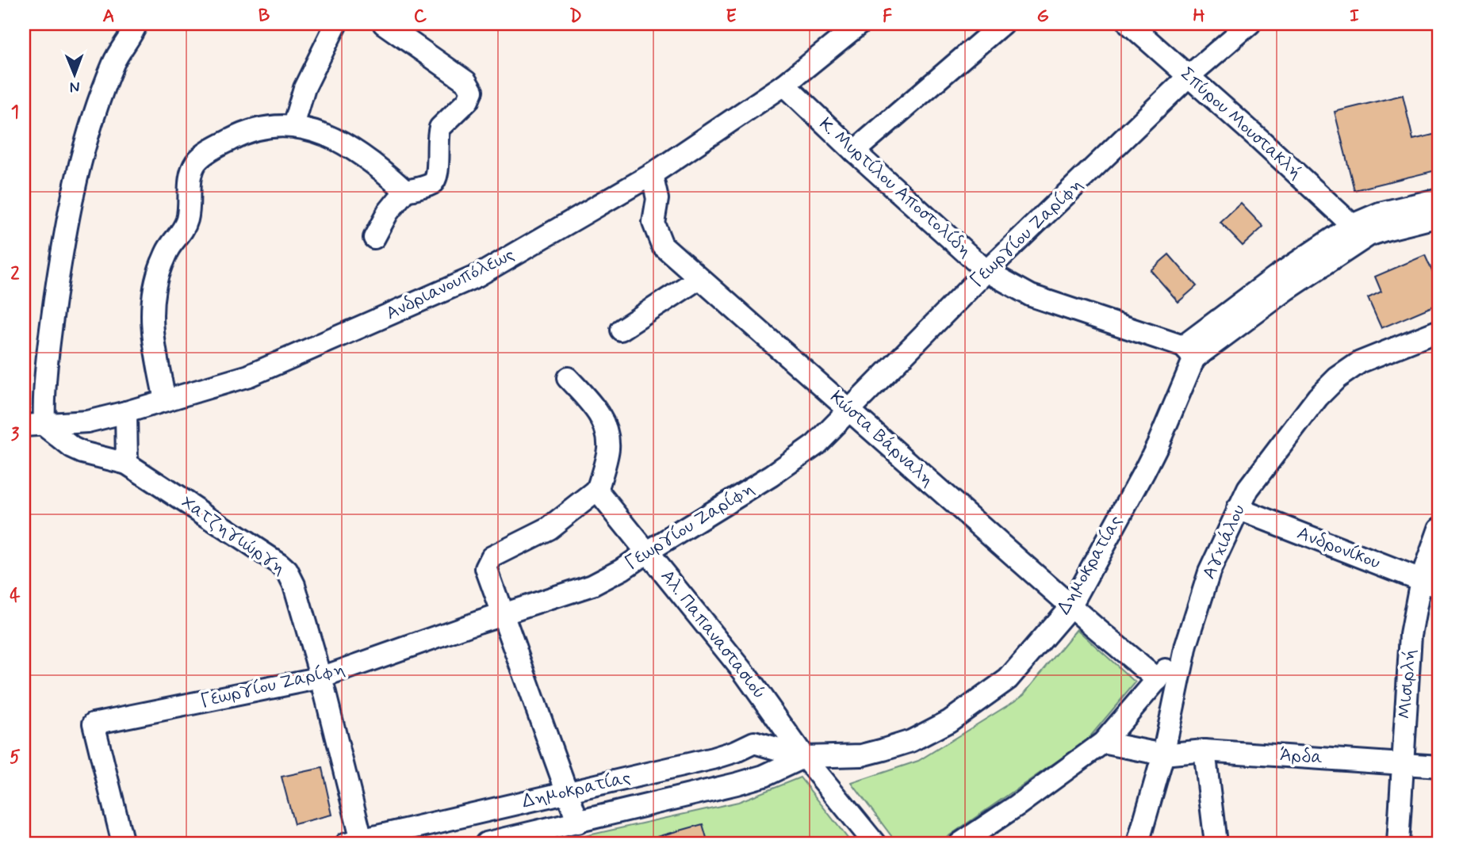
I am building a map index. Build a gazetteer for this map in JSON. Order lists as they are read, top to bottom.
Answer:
{
  "streets": {
    "street": [
      "Σπύρου Μουστακλή",
      "Κ. Μυρτίλου Αποστολίδη",
      "Γεωργίου Ζαρίφη",
      "Ανδριανουπόλεως",
      "Κώστα Βάρναλη",
      "Χατζηγιώργη",
      "Αγχιάλου",
      "Ανδρονίκου",
      "Δημοκρατίας",
      "Αλ. Παπαναστασιού",
      "Μισιρλή",
      "Άρδα"
    ]
  },
  "crossings": [
    ["Σπύρου Μουστακλή", "Γεωργίου Ζαρίφη"],
    ["Σπύρου Μουστακλή", "Δημοκρατίας"],
    ["Κ. Μυρτίλου Αποστολίδη", "Γεωργίου Ζαρίφη"],
    ["Κ. Μυρτίλου Αποστολίδη", "Ανδριανουπόλεως"],
    ["Κ. Μυρτίλου Αποστολίδη", "Δημοκρατίας"],
    ["Γεωργίου Ζαρίφη", "Κώστα Βάρναλη"],
    ["Γεωργίου Ζαρίφη", "Χατζηγιώργη"],
    ["Γεωργίου Ζαρίφη", "Αλ. Παπαναστασιού"],
    ["Ανδριανουπόλεως", "Κώστα Βάρναλη"],
    ["Ανδριανουπόλεως", "Χατζηγιώργη"],
    ["Κώστα Βάρναλη", "Δημοκρατίας"],
    ["Χατζηγιώργη", "Δημοκρατίας"],
    ["Αγχιάλου", "Ανδρονίκου"],
    ["Αγχιάλου", "Άρδα"],
    ["Ανδρονίκου", "Μισιρλή"],
    ["Δημοκρατίας", "Αλ. Παπαναστασιού"],
    ["Μισιρλή", "Άρδα"]
  ],
  "north": "bottom",
  "grid": {
    "columns": [
      "A",
      "B",
      "C",
      "D",
      "E",
      "F",
      "G",
      "H",
      "I"
    ],
    "rows": [
      "1",
      "2",
      "3",
      "4",
      "5"
    ]
  }
}
